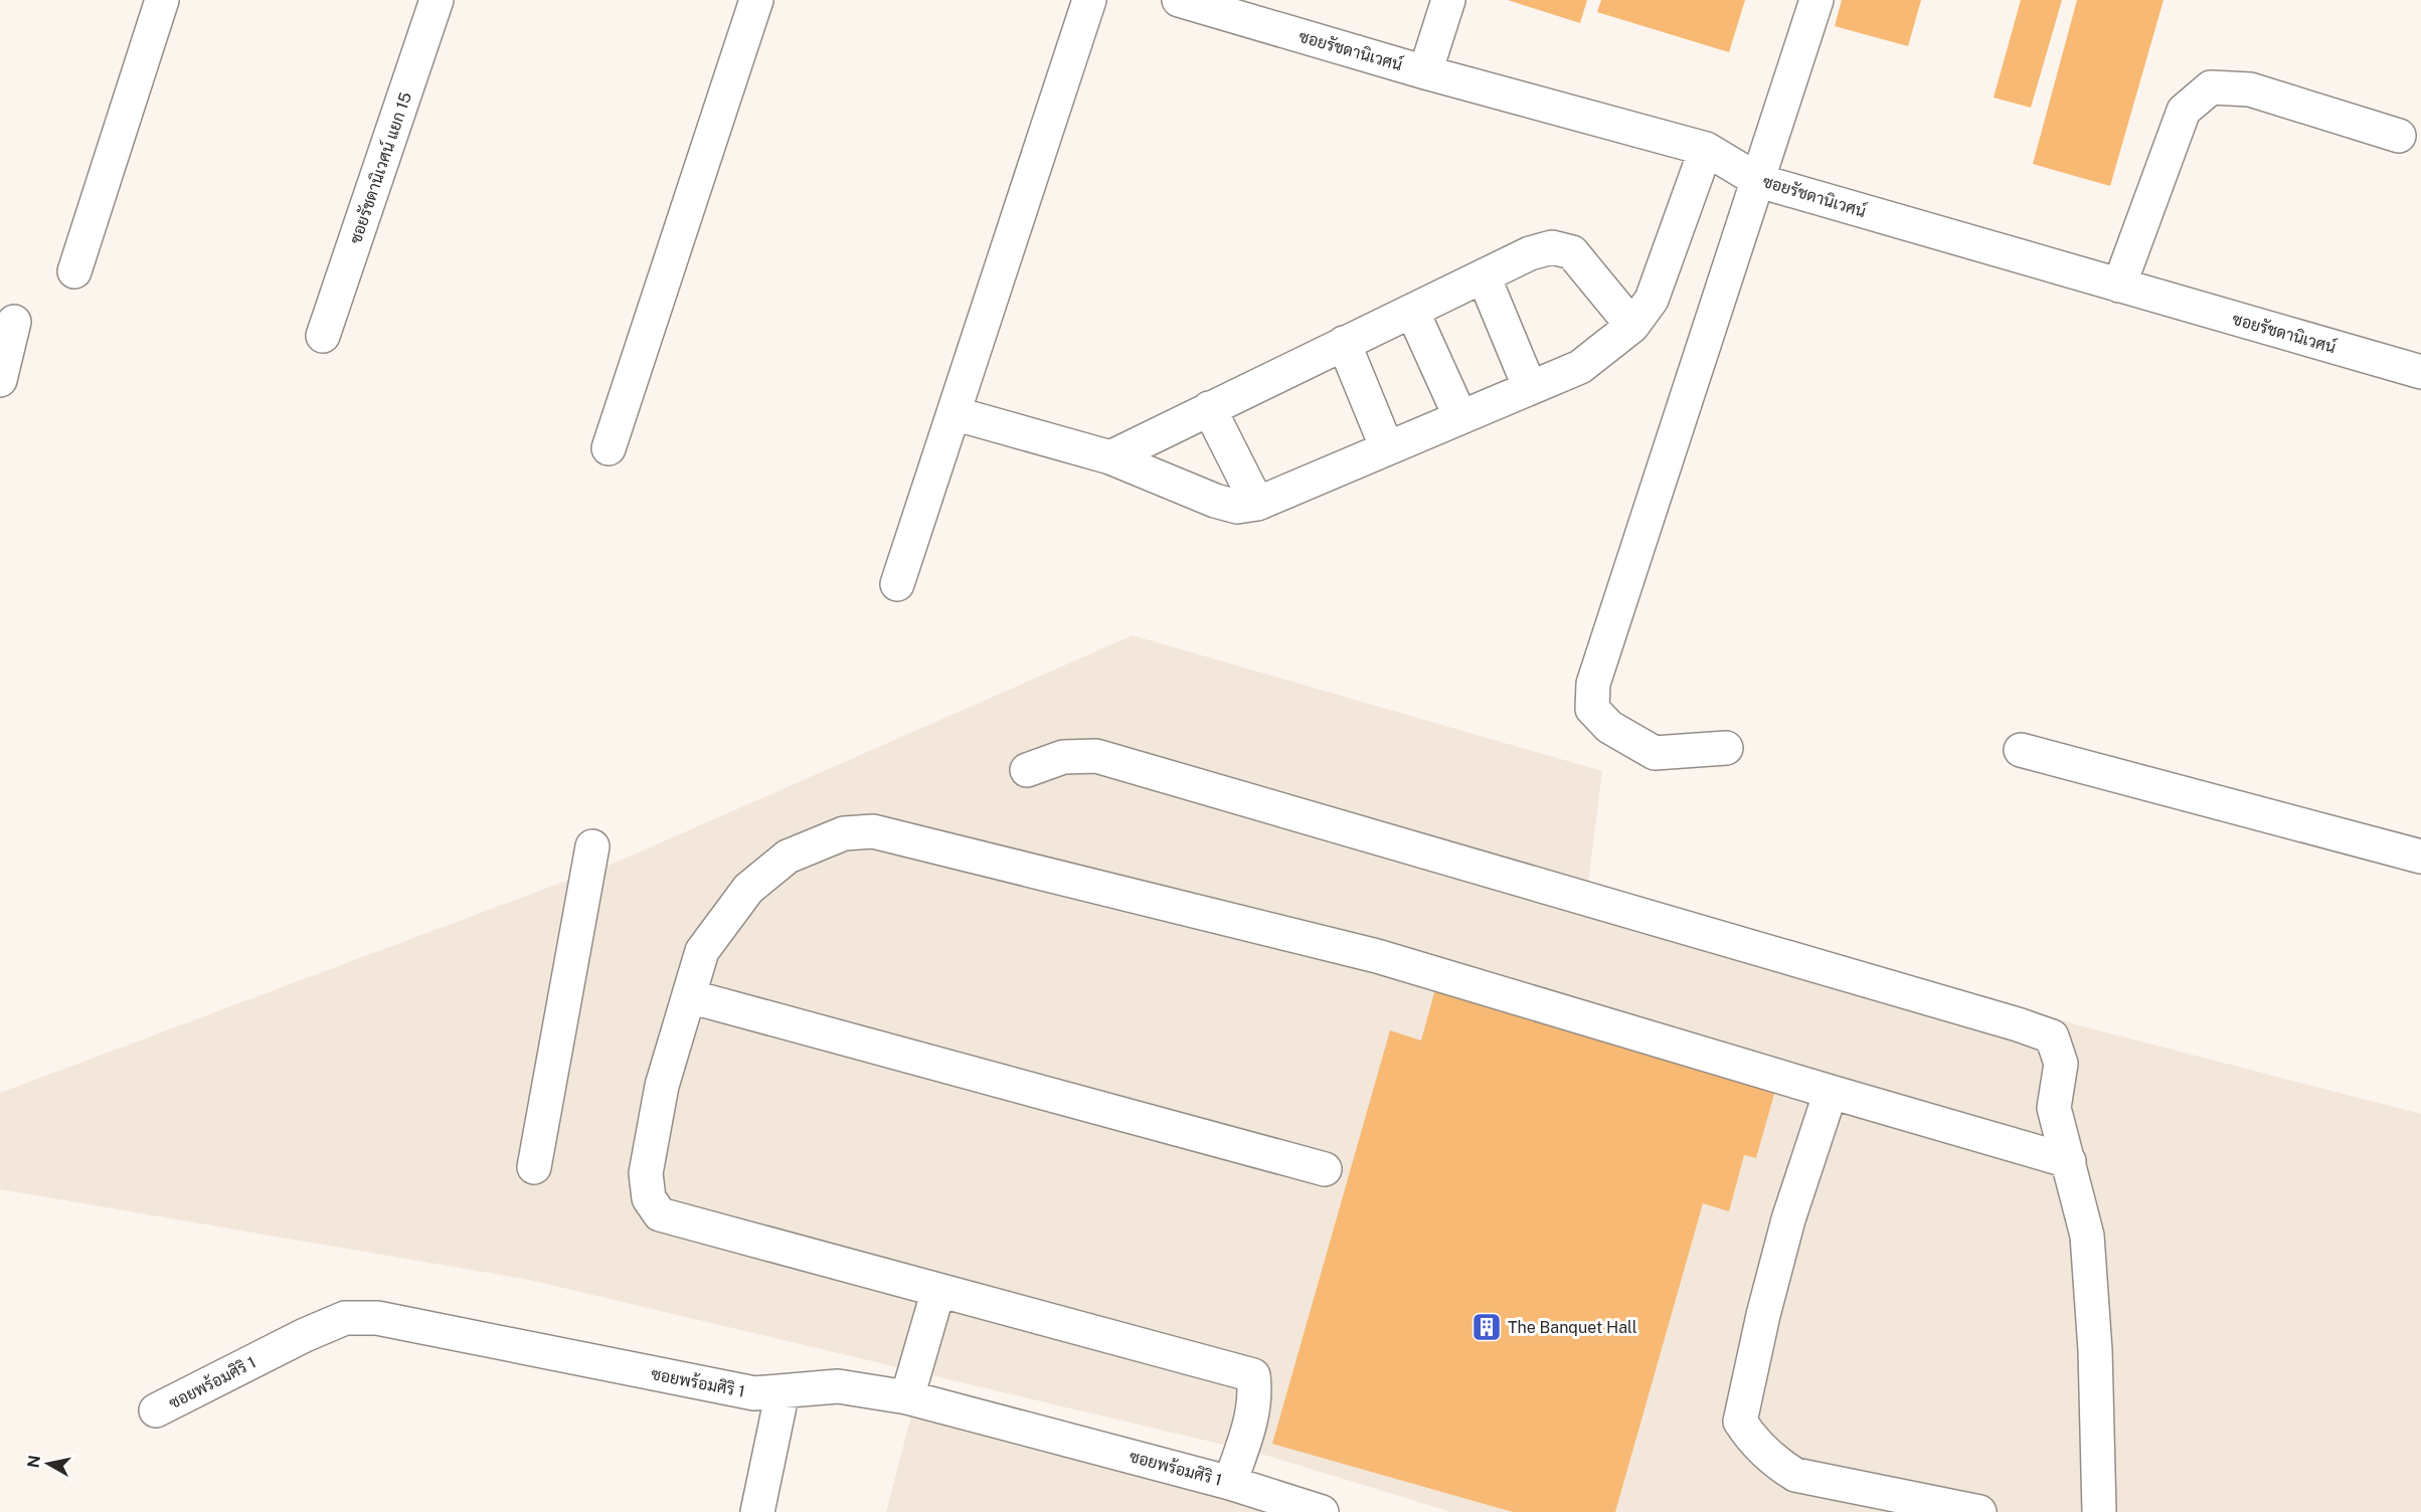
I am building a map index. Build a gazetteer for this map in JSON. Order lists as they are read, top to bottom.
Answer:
{
  "streets": {
    "street": ["ซอยรัชดานิเวศน์", "ซอยรัชดานิเวศน์ แยก 15", "ซอยพร้อมศิริ 1"]
  },
  "places": {
    "building": ["The Banquet Hall"]
  },
  "north": "left"
}
